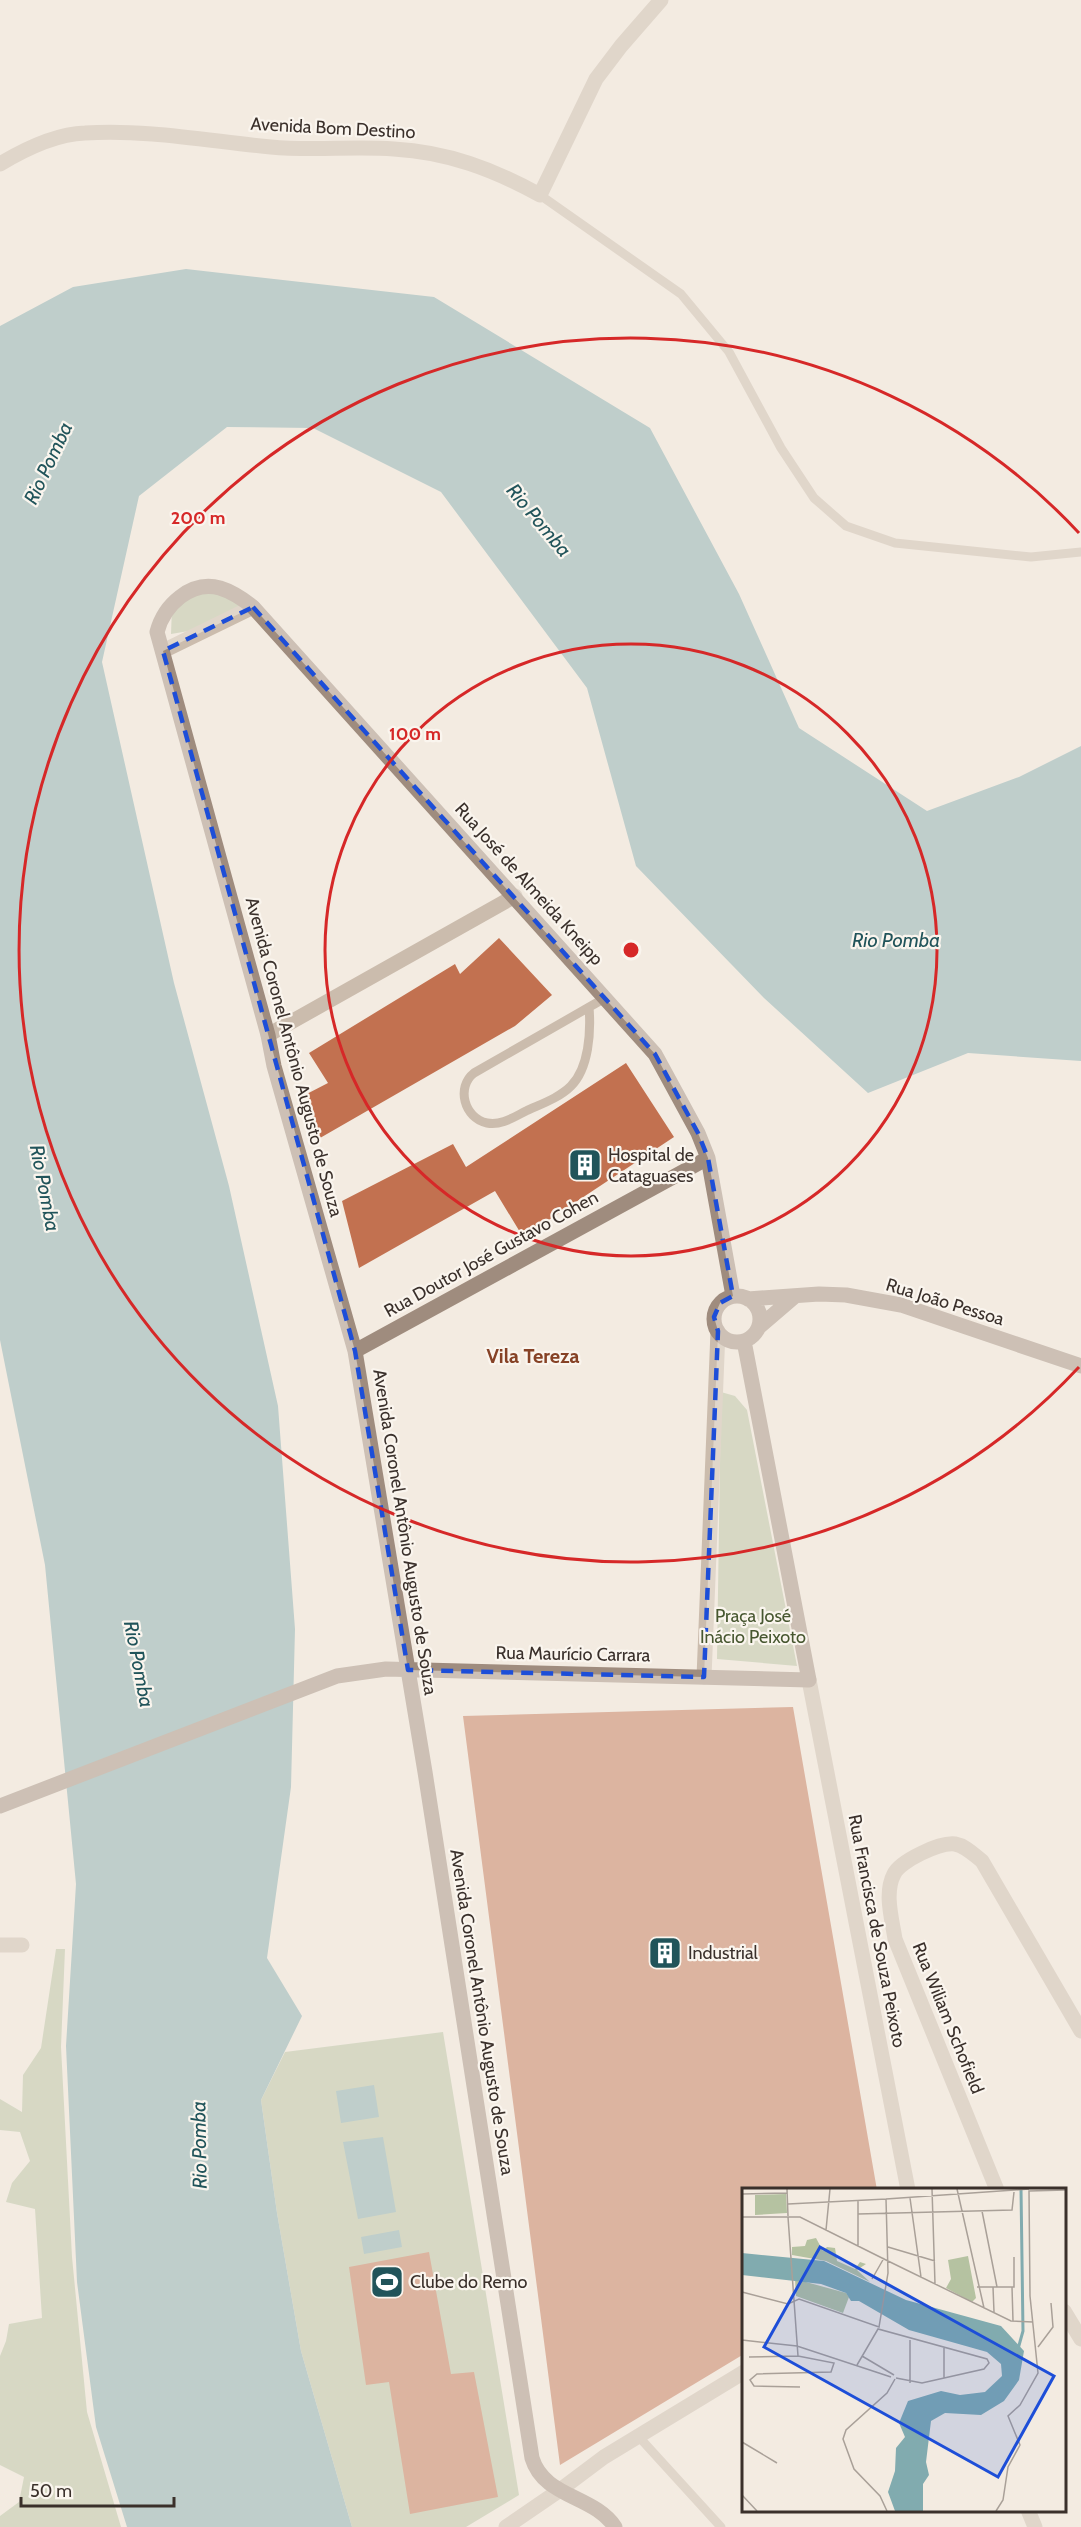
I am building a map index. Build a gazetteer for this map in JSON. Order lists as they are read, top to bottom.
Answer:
{
  "streets": {
    "street": [
      "Avenida Bom Destino",
      "Rua José de Almeida Kneipp",
      "Avenida Coronel Antônio Augusto de Souza",
      "Rua Doutor José Gustavo Cohen",
      "Rua João Pessoa",
      "Rua Maurício Carrara",
      "Rua Francisca de Souza Peixoto",
      "Rua Wiliam Schofield"
    ]
  },
  "crossings": [
    ["Rua José de Almeida Kneipp", "Avenida Coronel Antônio Augusto de Souza"],
    ["Rua José de Almeida Kneipp", "Rua Doutor José Gustavo Cohen"],
    ["Rua José de Almeida Kneipp", "Rua João Pessoa"],
    ["Avenida Coronel Antônio Augusto de Souza", "Rua Doutor José Gustavo Cohen"],
    ["Avenida Coronel Antônio Augusto de Souza", "Rua Maurício Carrara"],
    ["Rua Maurício Carrara", "Rua Francisca de Souza Peixoto"]
  ],
  "districts": ["Vila Tereza"],
  "water": ["Rio Pomba"],
  "parks": ["Praça José Inácio Peixoto"],
  "places": {
    "building": ["Hospital de Cataguases", "Industrial"],
    "sports": ["Clube do Remo"]
  },
  "scale_bar": "50 m",
  "rings": ["200 m", "100 m"]
}
